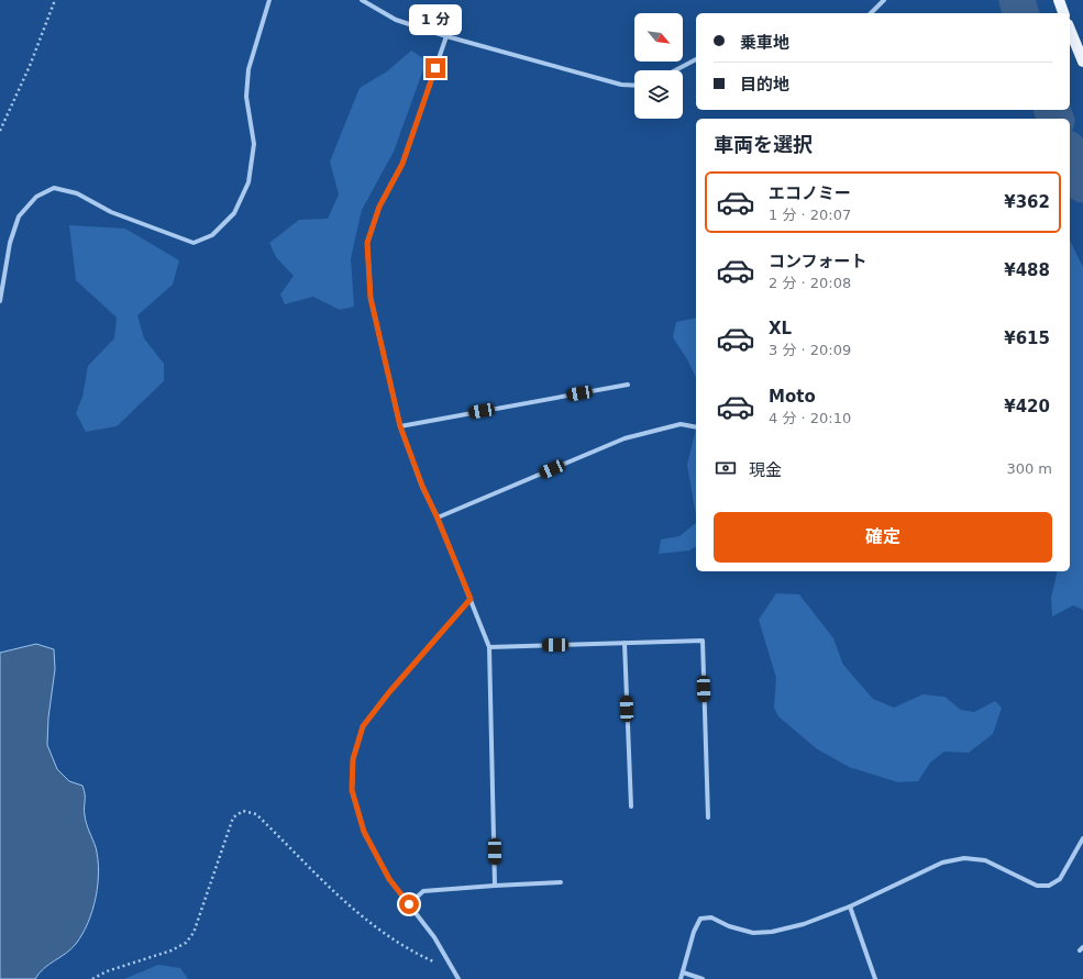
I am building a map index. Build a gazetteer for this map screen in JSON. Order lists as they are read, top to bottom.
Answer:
{
  "north": "bottom right",
  "page": {
    "bubble": "1 分",
    "banner": ["乗車地", "目的地"],
    "heading": "車両を選択",
    "list": [
      {
        "name": "エコノミー",
        "note": "1 分 · 20:07",
        "value": "¥362"
      },
      {
        "name": "コンフォート",
        "note": "2 分 · 20:08",
        "value": "¥488"
      },
      {
        "name": "XL",
        "note": "3 分 · 20:09",
        "value": "¥615"
      },
      {
        "name": "Moto",
        "note": "4 分 · 20:10",
        "value": "¥420"
      }
    ],
    "pay": ["現金", "300 m"],
    "buttons": "確定"
  }
}
